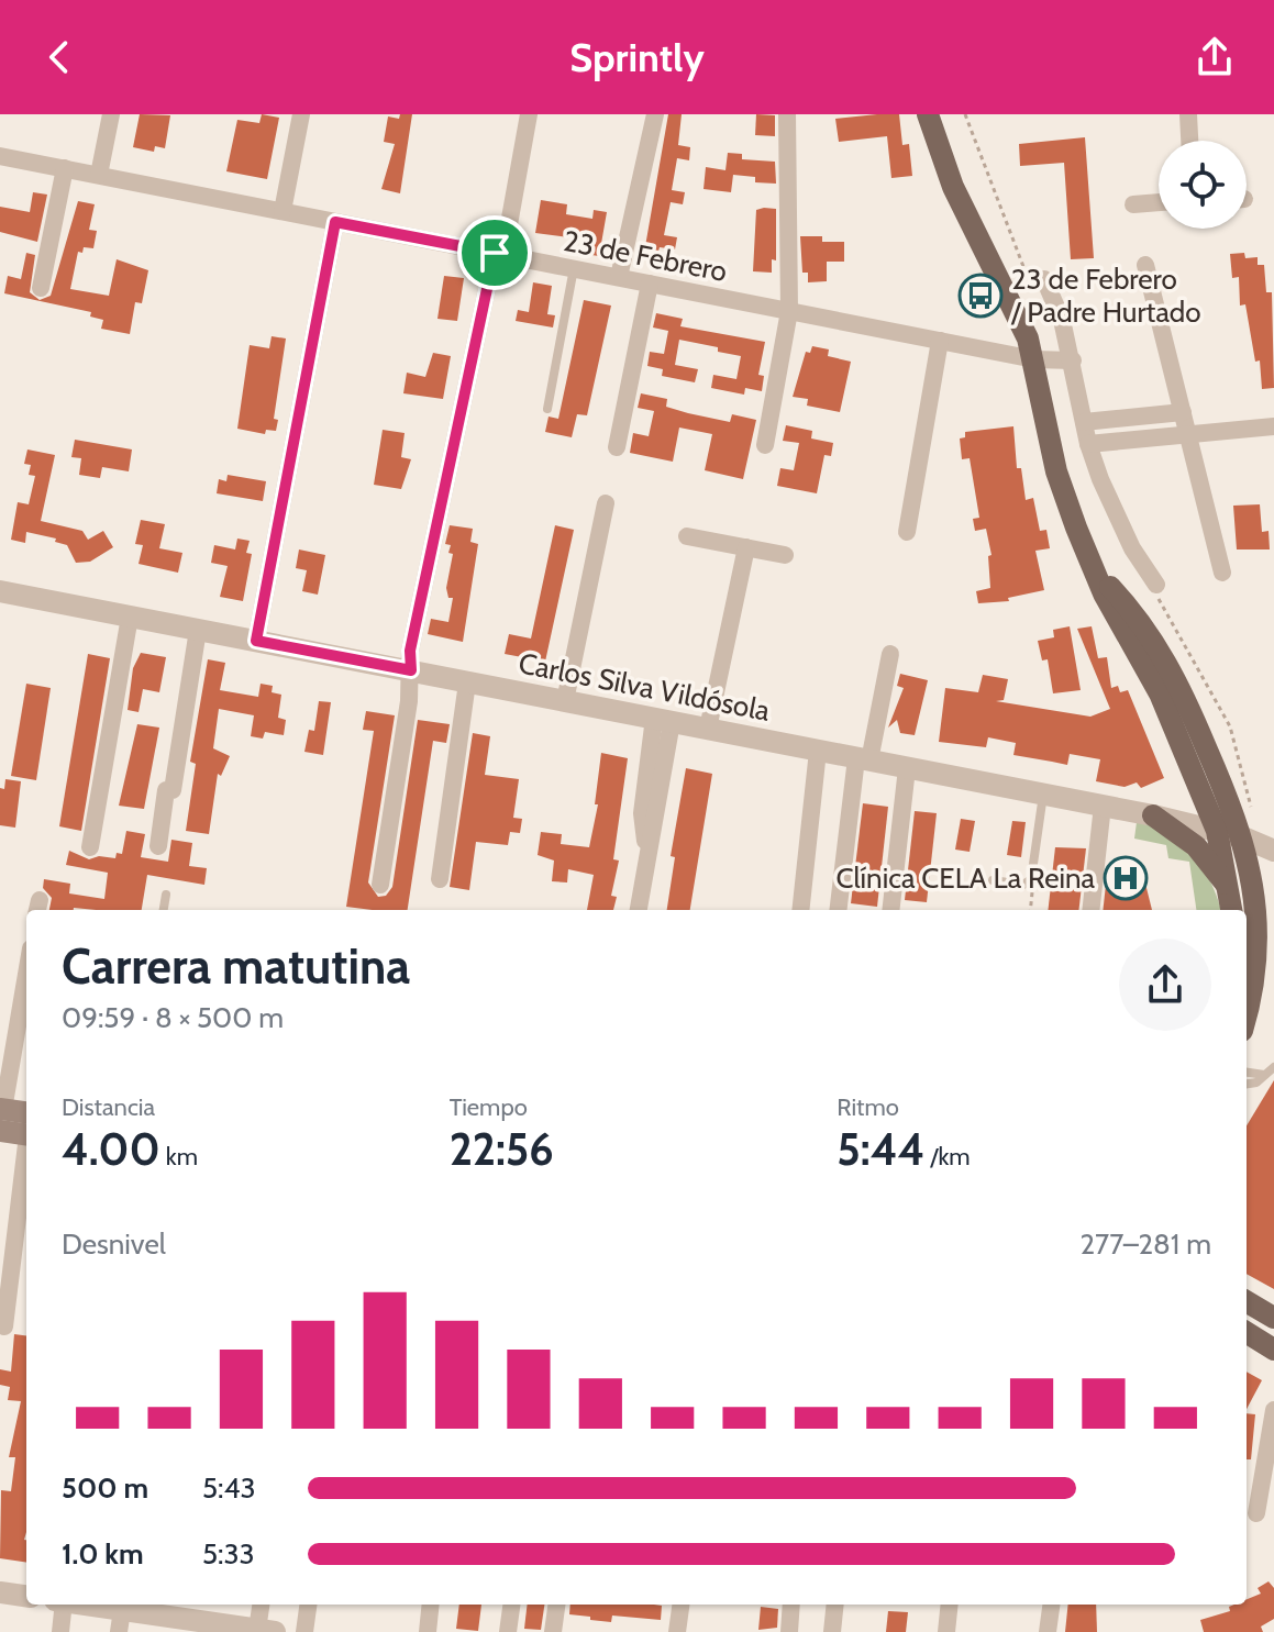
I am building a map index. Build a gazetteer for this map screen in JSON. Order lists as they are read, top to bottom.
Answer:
{
  "streets": {
    "street": ["23 de Febrero", "Carlos Silva Vildósola"]
  },
  "places": {
    "bus stop": ["23 de Febrero / Padre Hurtado"],
    "hospital": ["Clínica CELA La Reina"]
  },
  "page": {
    "header": "Sprintly",
    "heading": ["Carrera matutina", "09:59 · 8 × 500 m"],
    "stats": [
      ["Distancia", "4.00 km"],
      ["Tiempo", "22:56"],
      ["Ritmo", "5:44 /km"]
    ],
    "chart": ["Desnivel", "277–281 m"],
    "list": [
      {
        "name": "500 m",
        "note": "5:43"
      },
      {
        "name": "1.0 km",
        "note": "5:33"
      }
    ]
  }
}
